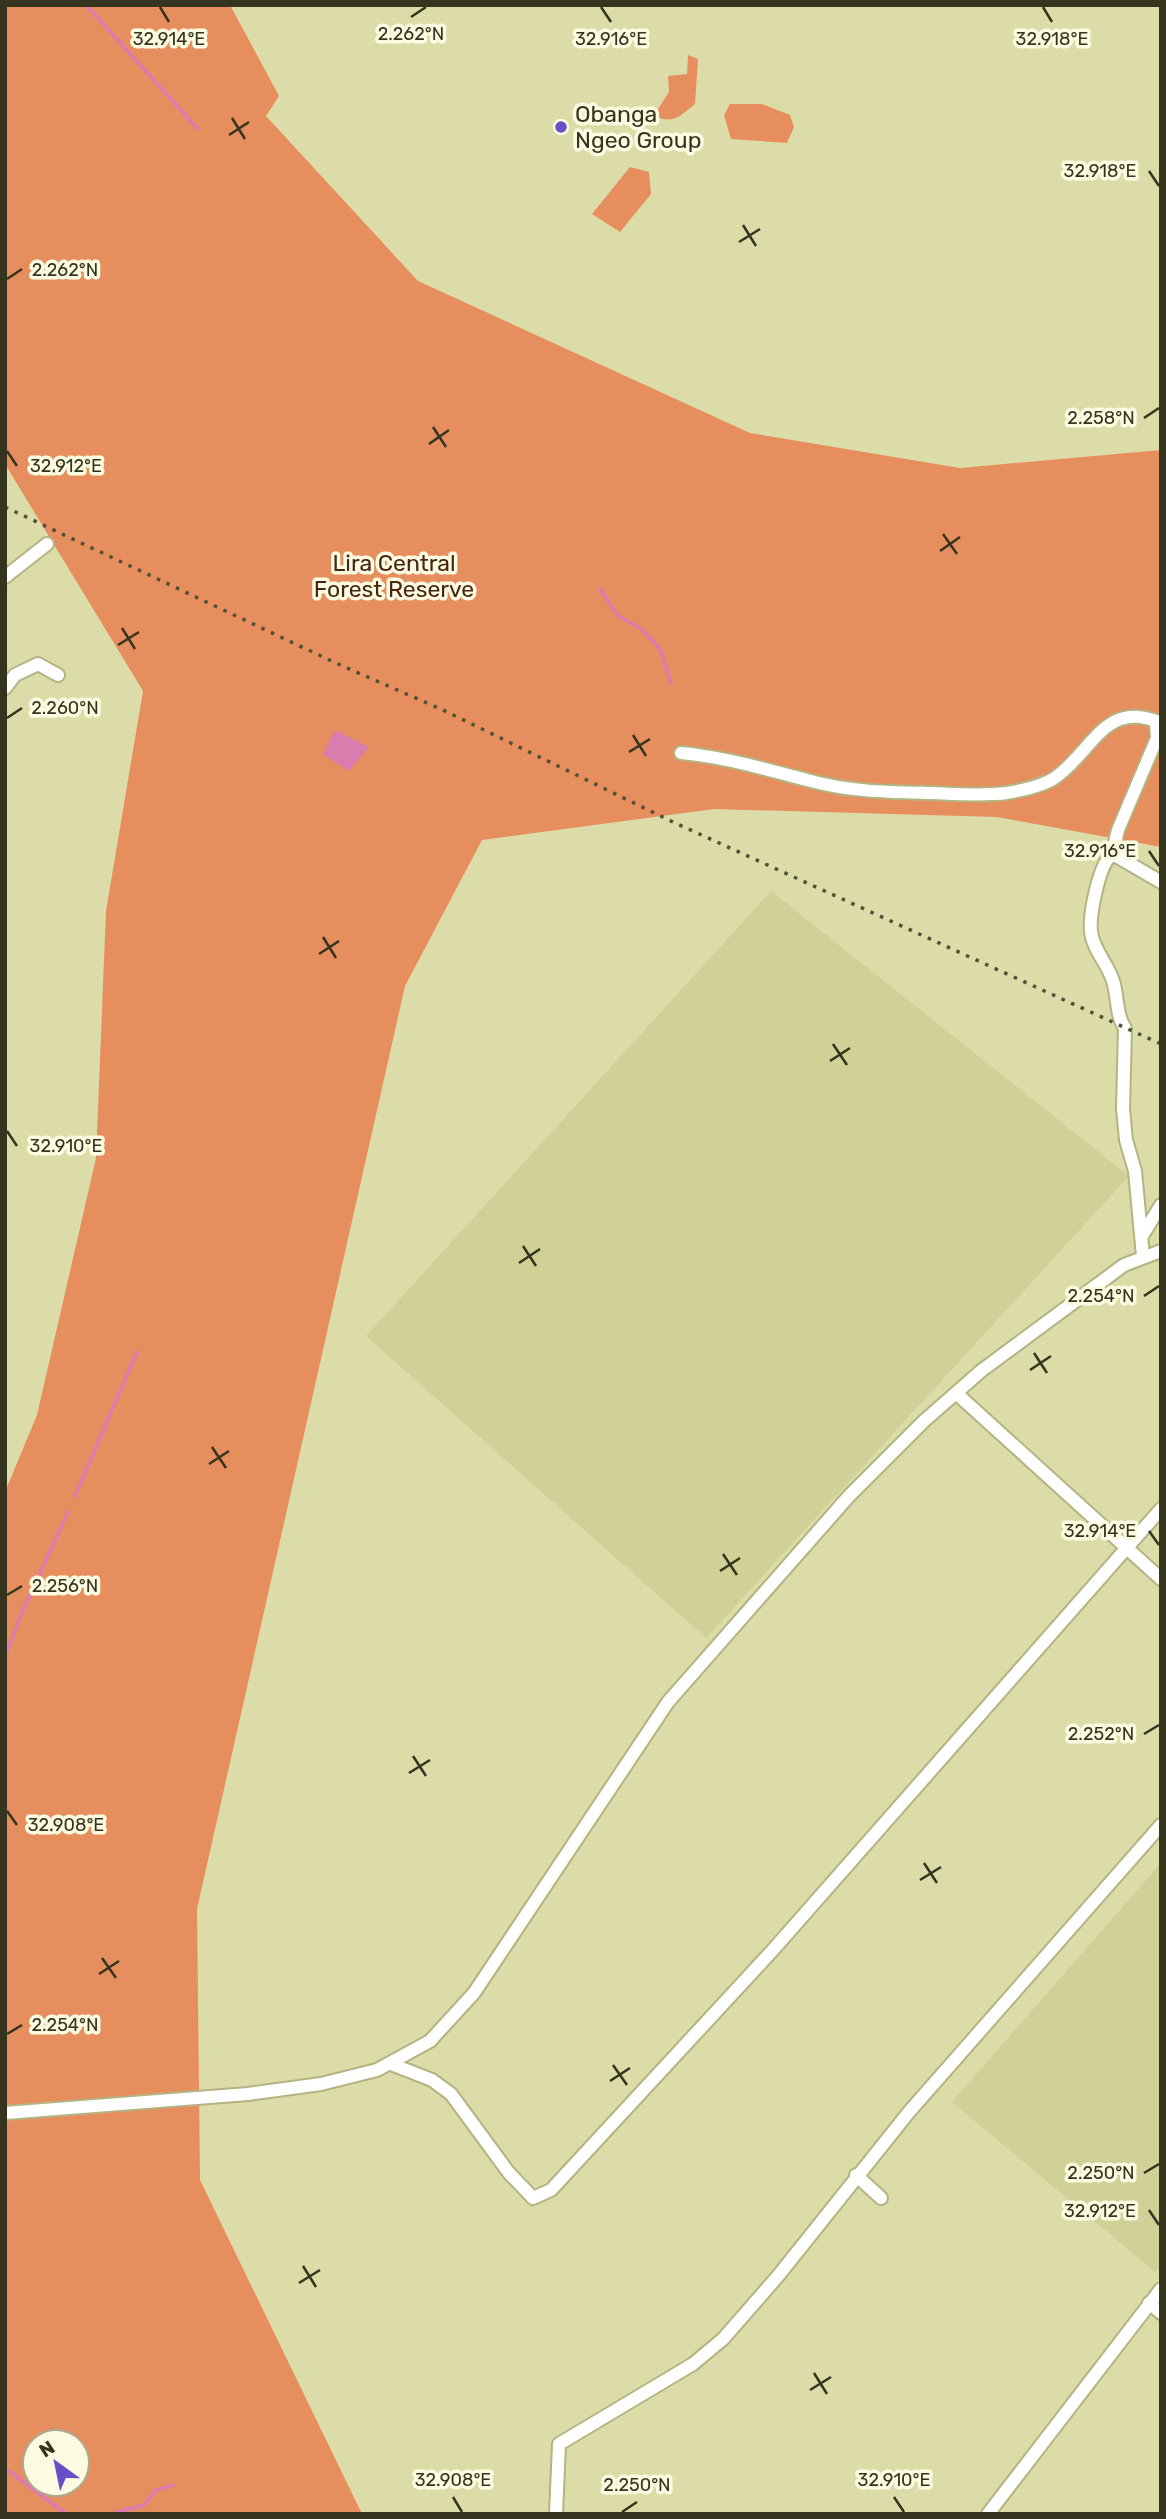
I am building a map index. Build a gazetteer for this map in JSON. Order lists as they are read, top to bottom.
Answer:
{
  "parks": ["Lira Central Forest Reserve"],
  "places": ["Obanga Ngeo Group"],
  "north": "top left",
  "coordinates": [
    "2.262°N",
    "32.914°E",
    "32.916°E",
    "32.918°E",
    "2.258°N",
    "32.912°E",
    "2.260°N",
    "32.910°E",
    "2.254°N",
    "2.256°N",
    "2.252°N",
    "32.908°E",
    "2.250°N"
  ]
}
